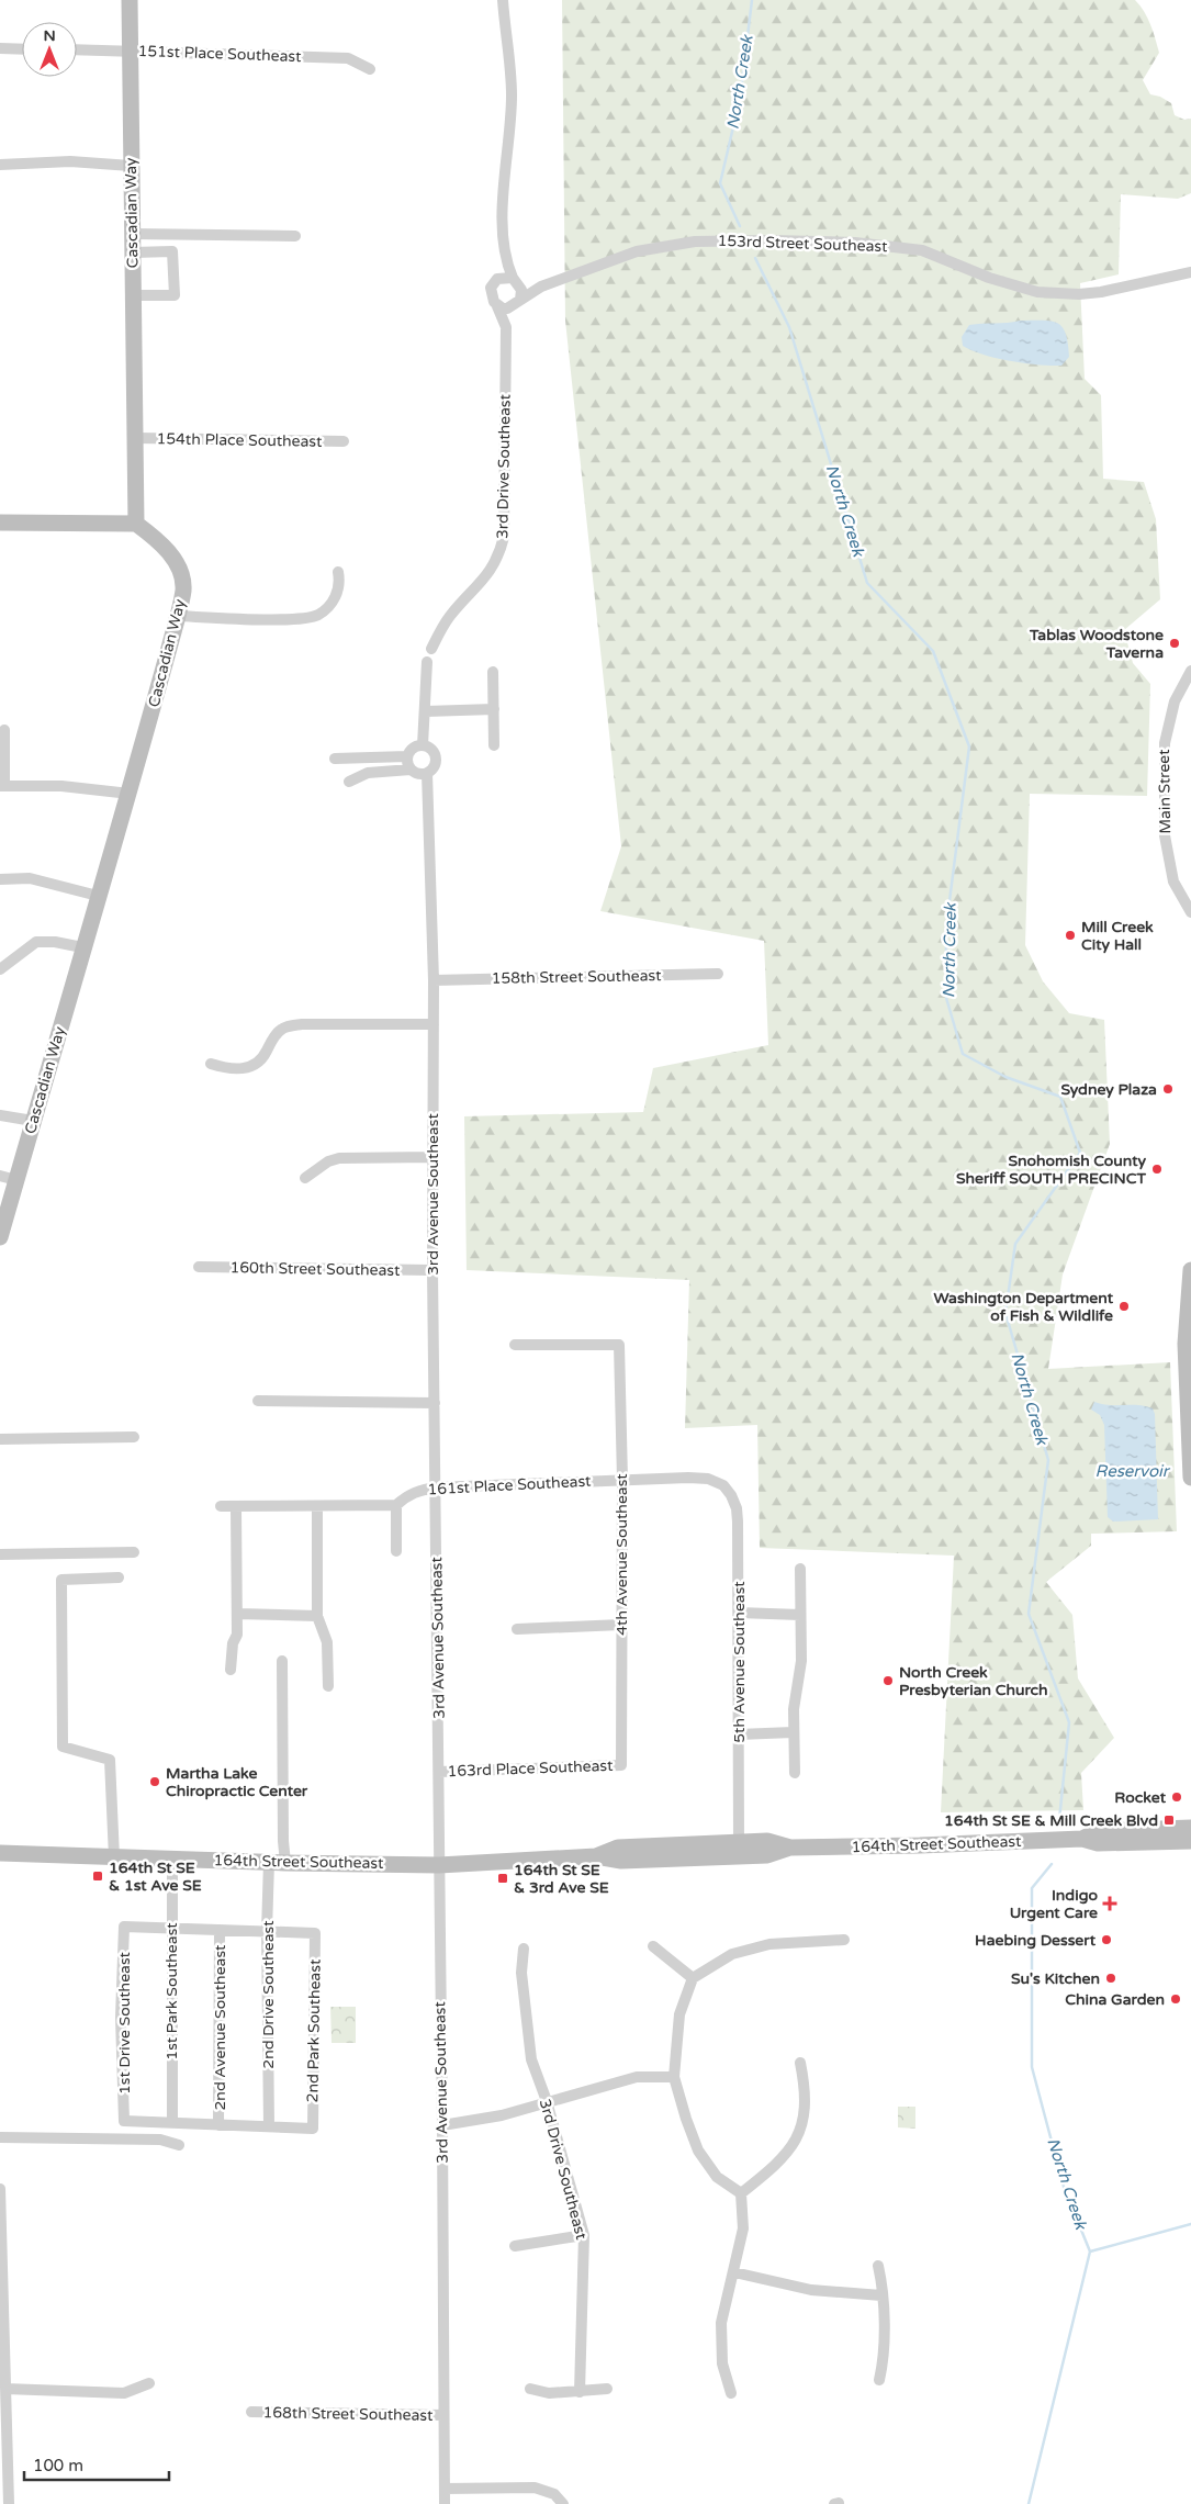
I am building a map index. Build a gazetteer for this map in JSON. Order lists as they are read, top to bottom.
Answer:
{
  "streets": {
    "street": [
      "151st Place Southeast",
      "Cascadian Way",
      "153rd Street Southeast",
      "154th Place Southeast",
      "3rd Drive Southeast",
      "Main Street",
      "158th Street Southeast",
      "3rd Avenue Southeast",
      "160th Street Southeast",
      "161st Place Southeast",
      "4th Avenue Southeast",
      "5th Avenue Southeast",
      "163rd Place Southeast",
      "164th Street Southeast",
      "1st Park Southeast",
      "2nd Drive Southeast",
      "1st Drive Southeast",
      "2nd Avenue Southeast",
      "2nd Park Southeast",
      "168th Street Southeast"
    ]
  },
  "crossings": [
    ["151st Place Southeast", "Cascadian Way"],
    ["Cascadian Way", "154th Place Southeast"],
    ["153rd Street Southeast", "3rd Drive Southeast"],
    ["158th Street Southeast", "3rd Avenue Southeast"],
    ["3rd Avenue Southeast", "160th Street Southeast"],
    ["3rd Avenue Southeast", "161st Place Southeast"],
    ["3rd Avenue Southeast", "163rd Place Southeast"],
    ["3rd Avenue Southeast", "164th Street Southeast"],
    ["3rd Avenue Southeast", "168th Street Southeast"],
    ["161st Place Southeast", "4th Avenue Southeast"],
    ["161st Place Southeast", "5th Avenue Southeast"],
    ["4th Avenue Southeast", "163rd Place Southeast"],
    ["5th Avenue Southeast", "164th Street Southeast"],
    ["164th Street Southeast", "1st Park Southeast"],
    ["164th Street Southeast", "2nd Drive Southeast"],
    ["1st Park Southeast", "1st Drive Southeast"],
    ["2nd Drive Southeast", "2nd Park Southeast"]
  ],
  "water": ["North Creek", "Reservoir"],
  "places": {
    "other": [
      "Tablas Woodstone Taverna",
      "Mill Creek City Hall",
      "Sydney Plaza",
      "Snohomish County Sheriff SOUTH PRECINCT",
      "Washington Department of Fish & Wildlife",
      "North Creek Presbyterian Church",
      "Martha Lake Chiropractic Center",
      "Rocket",
      "Haebing Dessert",
      "Su's Kitchen",
      "China Garden"
    ],
    "transit": ["164th St SE & Mill Creek Blvd", "164th St SE & 1st Ave SE", "164th St SE & 3rd Ave SE"],
    "health": ["Indigo Urgent Care"]
  },
  "scale_bar": "100 m",
  "north": "top"
}
